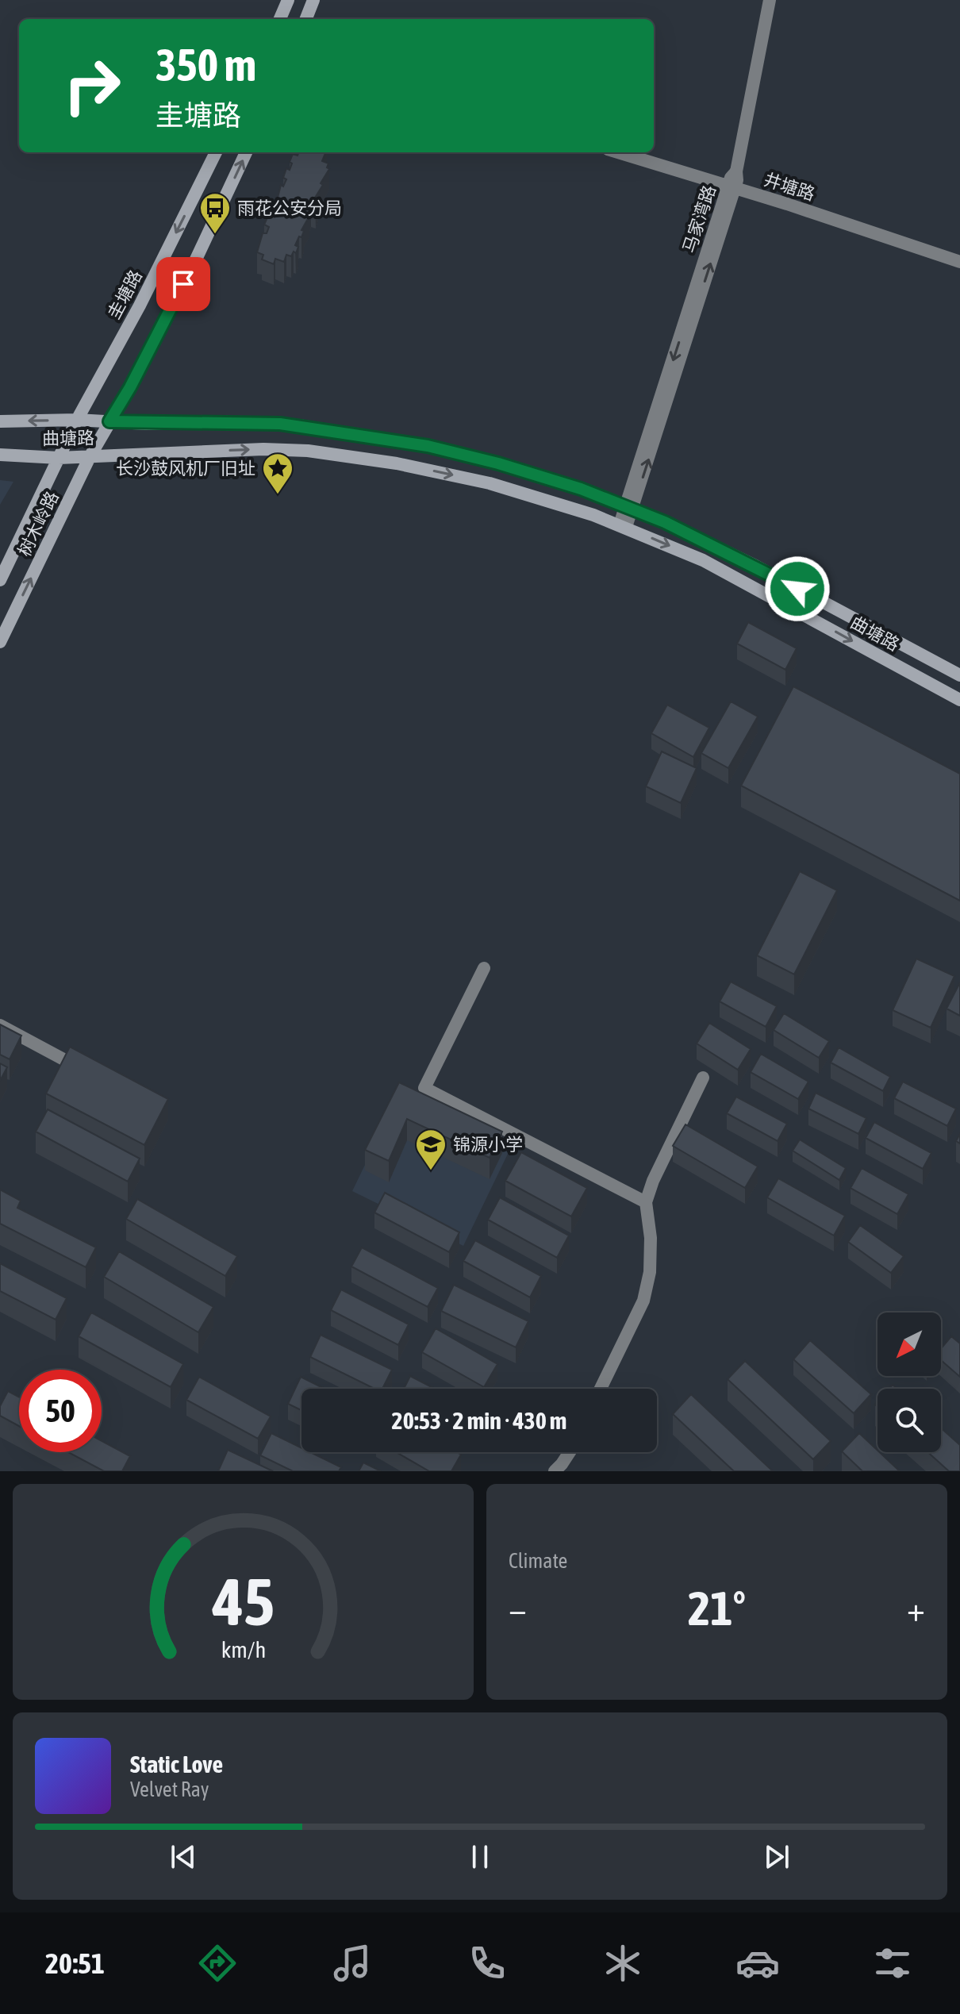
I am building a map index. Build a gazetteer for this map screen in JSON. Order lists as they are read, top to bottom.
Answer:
{
  "streets": {
    "main road": ["圭塘路", "曲塘路", "树木岭路"],
    "street": ["井塘路", "马家湾路"]
  },
  "crossings": [
    ["井塘路", "马家湾路"],
    ["马家湾路", "曲塘路"],
    ["圭塘路", "曲塘路"],
    ["圭塘路", "树木岭路"],
    ["曲塘路", "树木岭路"]
  ],
  "places": {
    "bus stop": ["雨花公安分局"],
    "place": ["长沙鼓风机厂旧址"],
    "school or university": ["锦源小学"]
  },
  "north": "bottom left",
  "page": {
    "turn": ["350 m", "圭塘路"],
    "limit": "50",
    "trip": "20:53 · 2 min · 430 m",
    "tile": "Climate",
    "heat": ["−", "21°", "+"],
    "song": ["Static Love", "Velvet Ray"],
    "tabs": "20:51",
    "gauge": ["45", "km/h"]
  }
}
